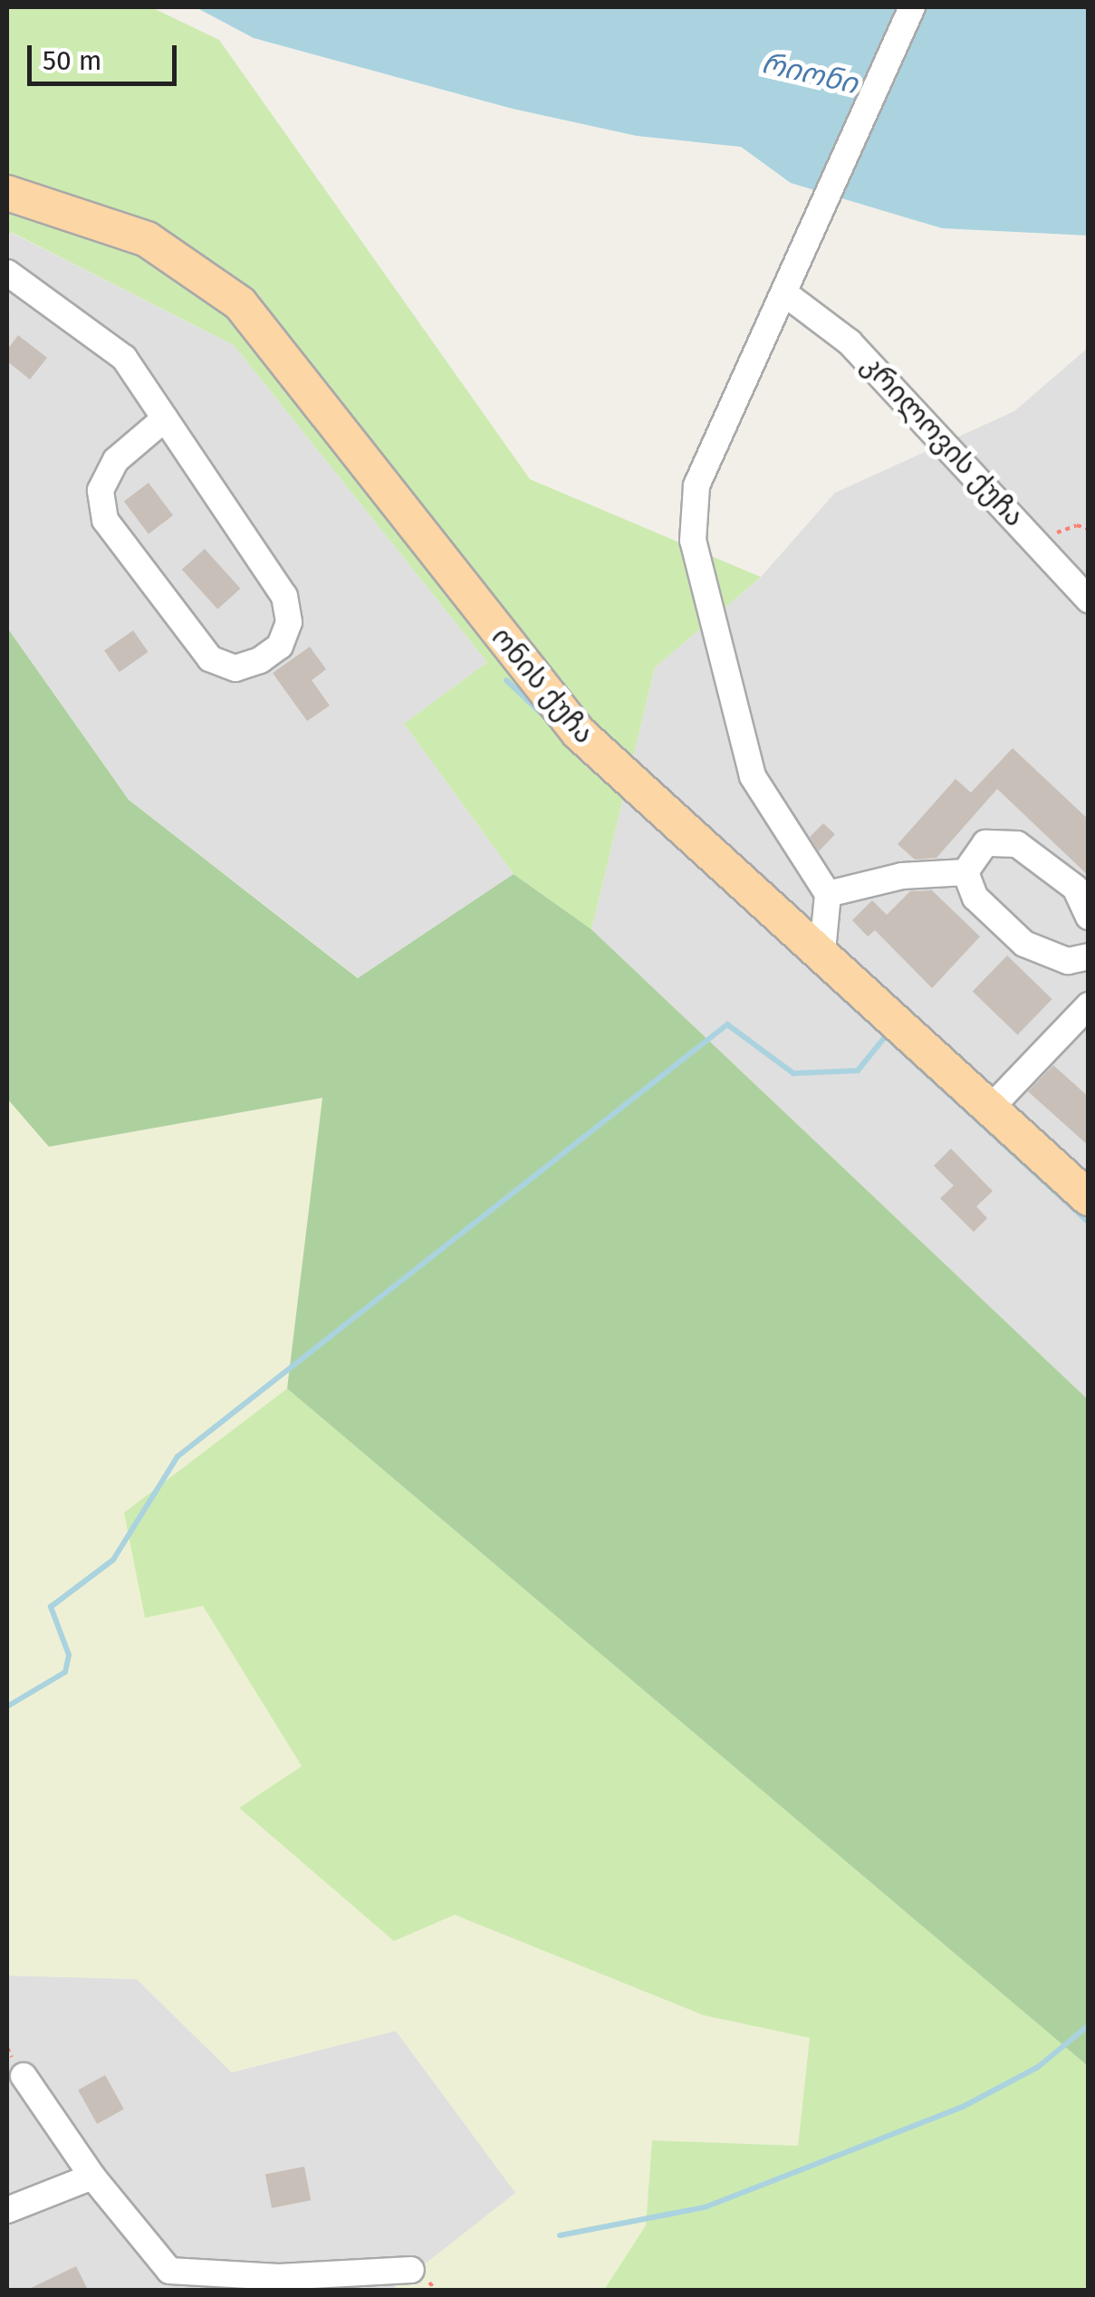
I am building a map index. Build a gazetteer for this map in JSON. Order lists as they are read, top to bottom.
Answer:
{
  "streets": {
    "main road": ["ონის ქუჩა"],
    "street": ["კრილოვის ქუჩა"]
  },
  "water": ["რიონი"],
  "scale_bar": "50 m"
}
